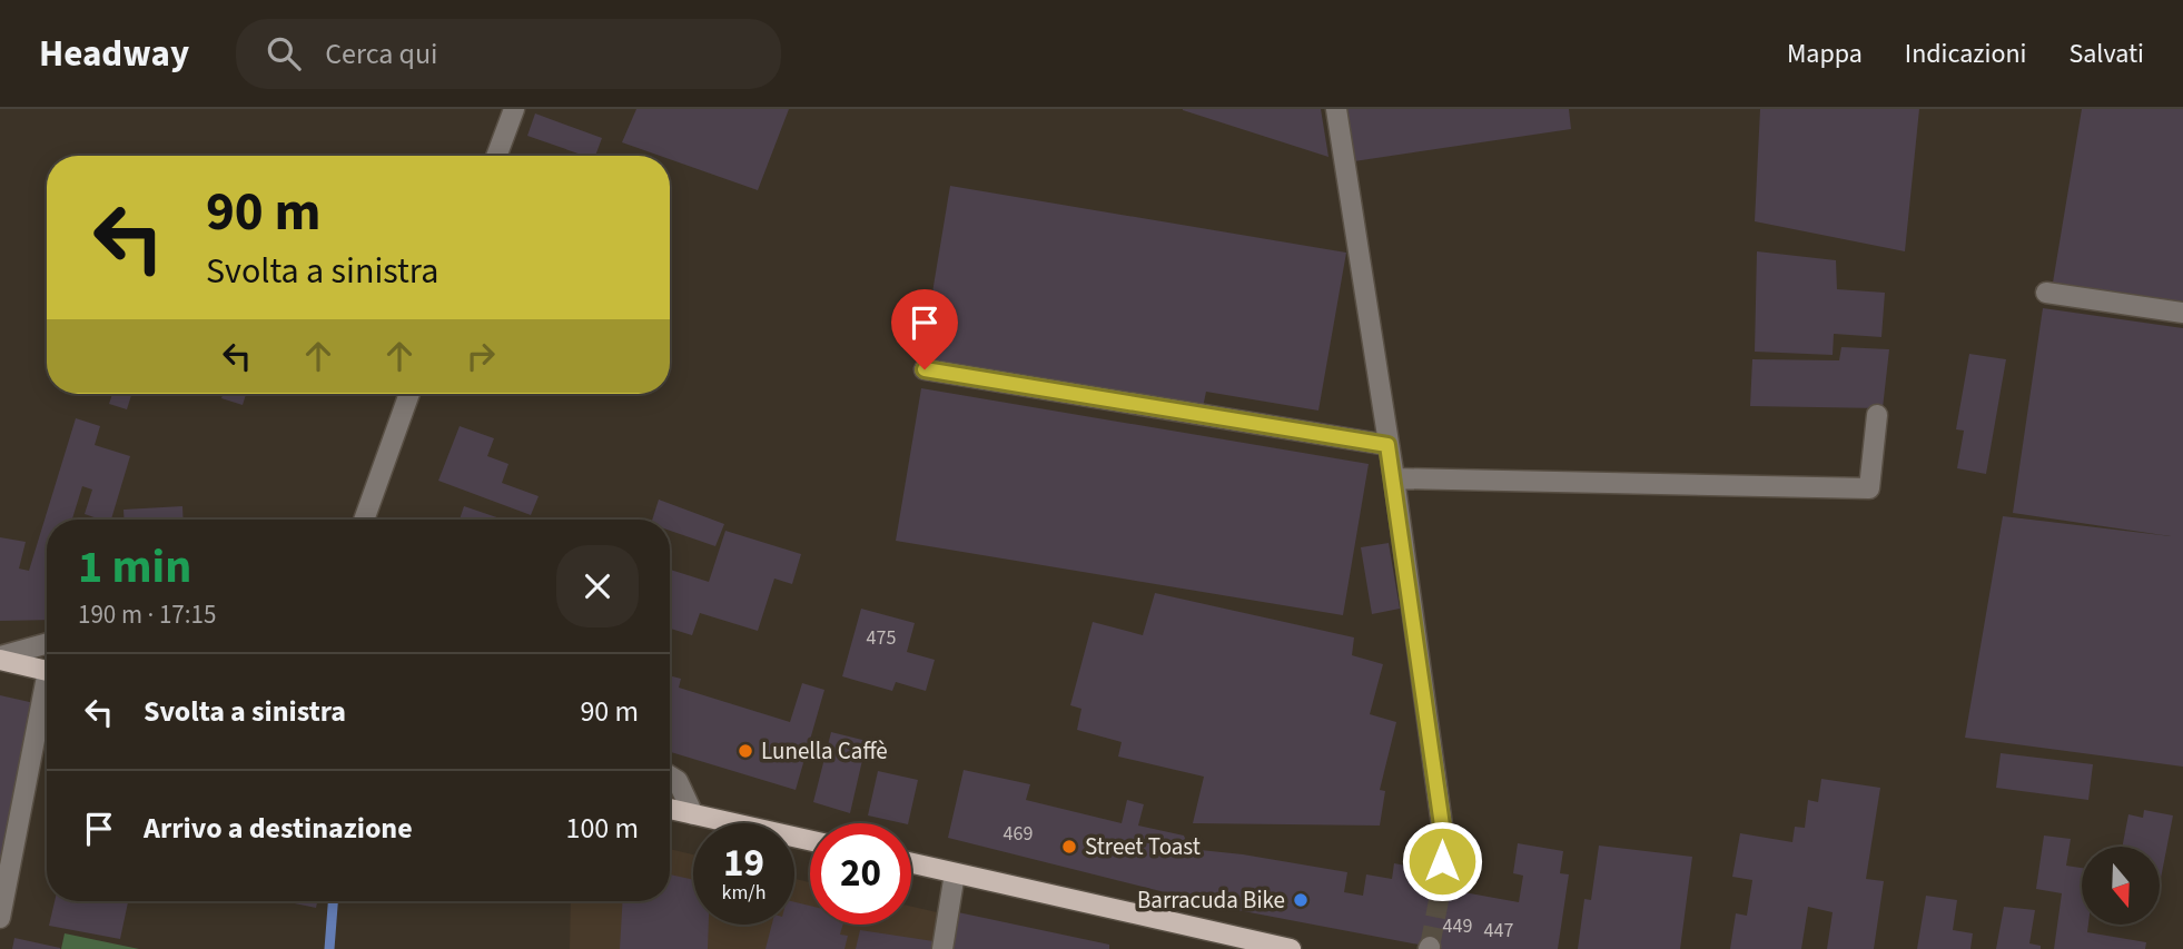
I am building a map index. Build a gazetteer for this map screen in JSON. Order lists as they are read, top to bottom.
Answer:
{
  "places": ["Lunella Caffè", "Street Toast", "Barracuda Bike"],
  "house_numbers": [
    "475",
    "469",
    "449",
    "447"
  ],
  "north": "bottom",
  "page": {
    "header": "Headway",
    "search": "Cerca qui",
    "nav": ["Mappa", "Indicazioni", "Salvati"],
    "turn": ["90 m", "Svolta a sinistra"],
    "heading": ["1 min", "190 m · 17:15"],
    "list": [
      {
        "name": "Svolta a sinistra",
        "value": "90 m"
      },
      {
        "name": "Arrivo a destinazione",
        "value": "100 m"
      }
    ],
    "speed": "19 km/h",
    "limit": "20"
  }
}
